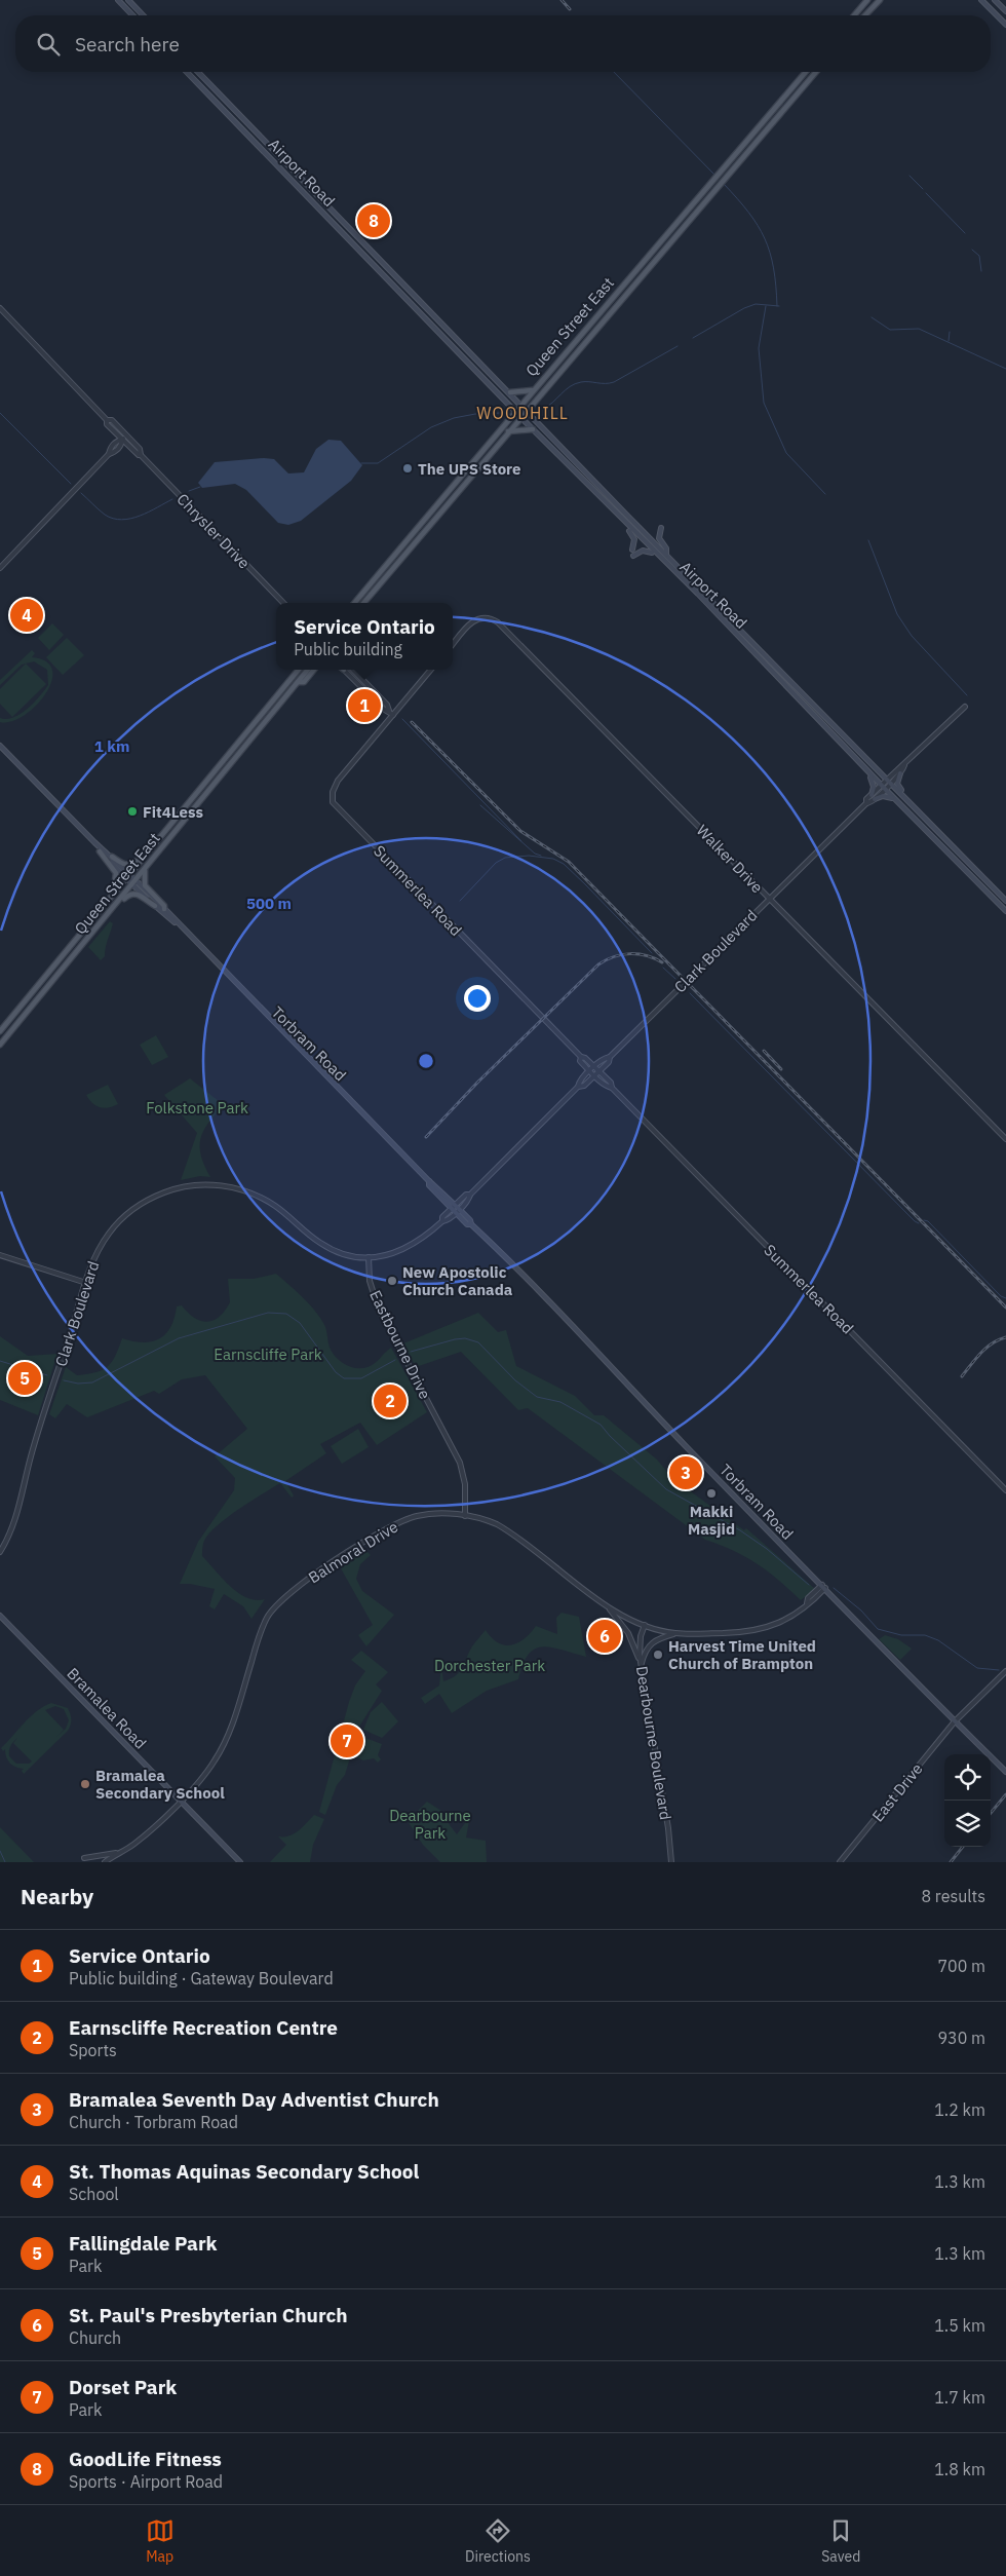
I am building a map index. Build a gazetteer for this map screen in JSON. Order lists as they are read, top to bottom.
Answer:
{
  "streets": {
    "main road": [
      "Airport Road",
      "Queen Street East",
      "Torbram Road",
      "Bramalea Road"
    ],
    "street": [
      "Chrysler Drive",
      "Walker Drive",
      "Summerlea Road",
      "Clark Boulevard",
      "Eastbourne Drive",
      "Balmoral Drive",
      "Dearbourne Boulevard",
      "East Drive"
    ]
  },
  "crossings": [
    ["Airport Road", "Queen Street East"],
    ["Airport Road", "Clark Boulevard"],
    ["Queen Street East", "Torbram Road"],
    ["Walker Drive", "Clark Boulevard"],
    ["Summerlea Road", "Clark Boulevard"],
    ["Clark Boulevard", "Torbram Road"],
    ["Clark Boulevard", "Eastbourne Drive"],
    ["Torbram Road", "Balmoral Drive"],
    ["Torbram Road", "East Drive"],
    ["Eastbourne Drive", "Balmoral Drive"],
    ["Balmoral Drive", "Bramalea Road"],
    ["Balmoral Drive", "Dearbourne Boulevard"]
  ],
  "districts": ["WOODHILL"],
  "parks": [
    "Folkstone Park",
    "Earnscliffe Park",
    "Dorchester Park",
    "Dearbourne Park"
  ],
  "places": [
    "The UPS Store",
    "Fit4Less",
    "New Apostolic Church Canada",
    "Makki Masjid",
    "Harvest Time United Church of Brampton",
    "Bramalea Secondary School"
  ],
  "page": {
    "search": "Search here",
    "pins": [
      "8",
      "4",
      "1",
      "5",
      "2",
      "3",
      "6",
      "7"
    ],
    "popup": ["Service Ontario", "Public building"],
    "heading": ["Nearby", "8 results"],
    "list": [
      {
        "mark": "1",
        "name": "Service Ontario",
        "note": "Public building · Gateway Boulevard",
        "value": "700 m"
      },
      {
        "mark": "2",
        "name": "Earnscliffe Recreation Centre",
        "note": "Sports",
        "value": "930 m"
      },
      {
        "mark": "3",
        "name": "Bramalea Seventh Day Adventist Church",
        "note": "Church · Torbram Road",
        "value": "1.2 km"
      },
      {
        "mark": "4",
        "name": "St. Thomas Aquinas Secondary School",
        "note": "School",
        "value": "1.3 km"
      },
      {
        "mark": "5",
        "name": "Fallingdale Park",
        "note": "Park",
        "value": "1.3 km"
      },
      {
        "mark": "6",
        "name": "St. Paul's Presbyterian Church",
        "note": "Church",
        "value": "1.5 km"
      },
      {
        "mark": "7",
        "name": "Dorset Park",
        "note": "Park",
        "value": "1.7 km"
      },
      {
        "mark": "8",
        "name": "GoodLife Fitness",
        "note": "Sports · Airport Road",
        "value": "1.8 km"
      }
    ],
    "nav": ["Map", "Directions", "Saved"]
  },
  "rings": ["1 km", "500 m"]
}
